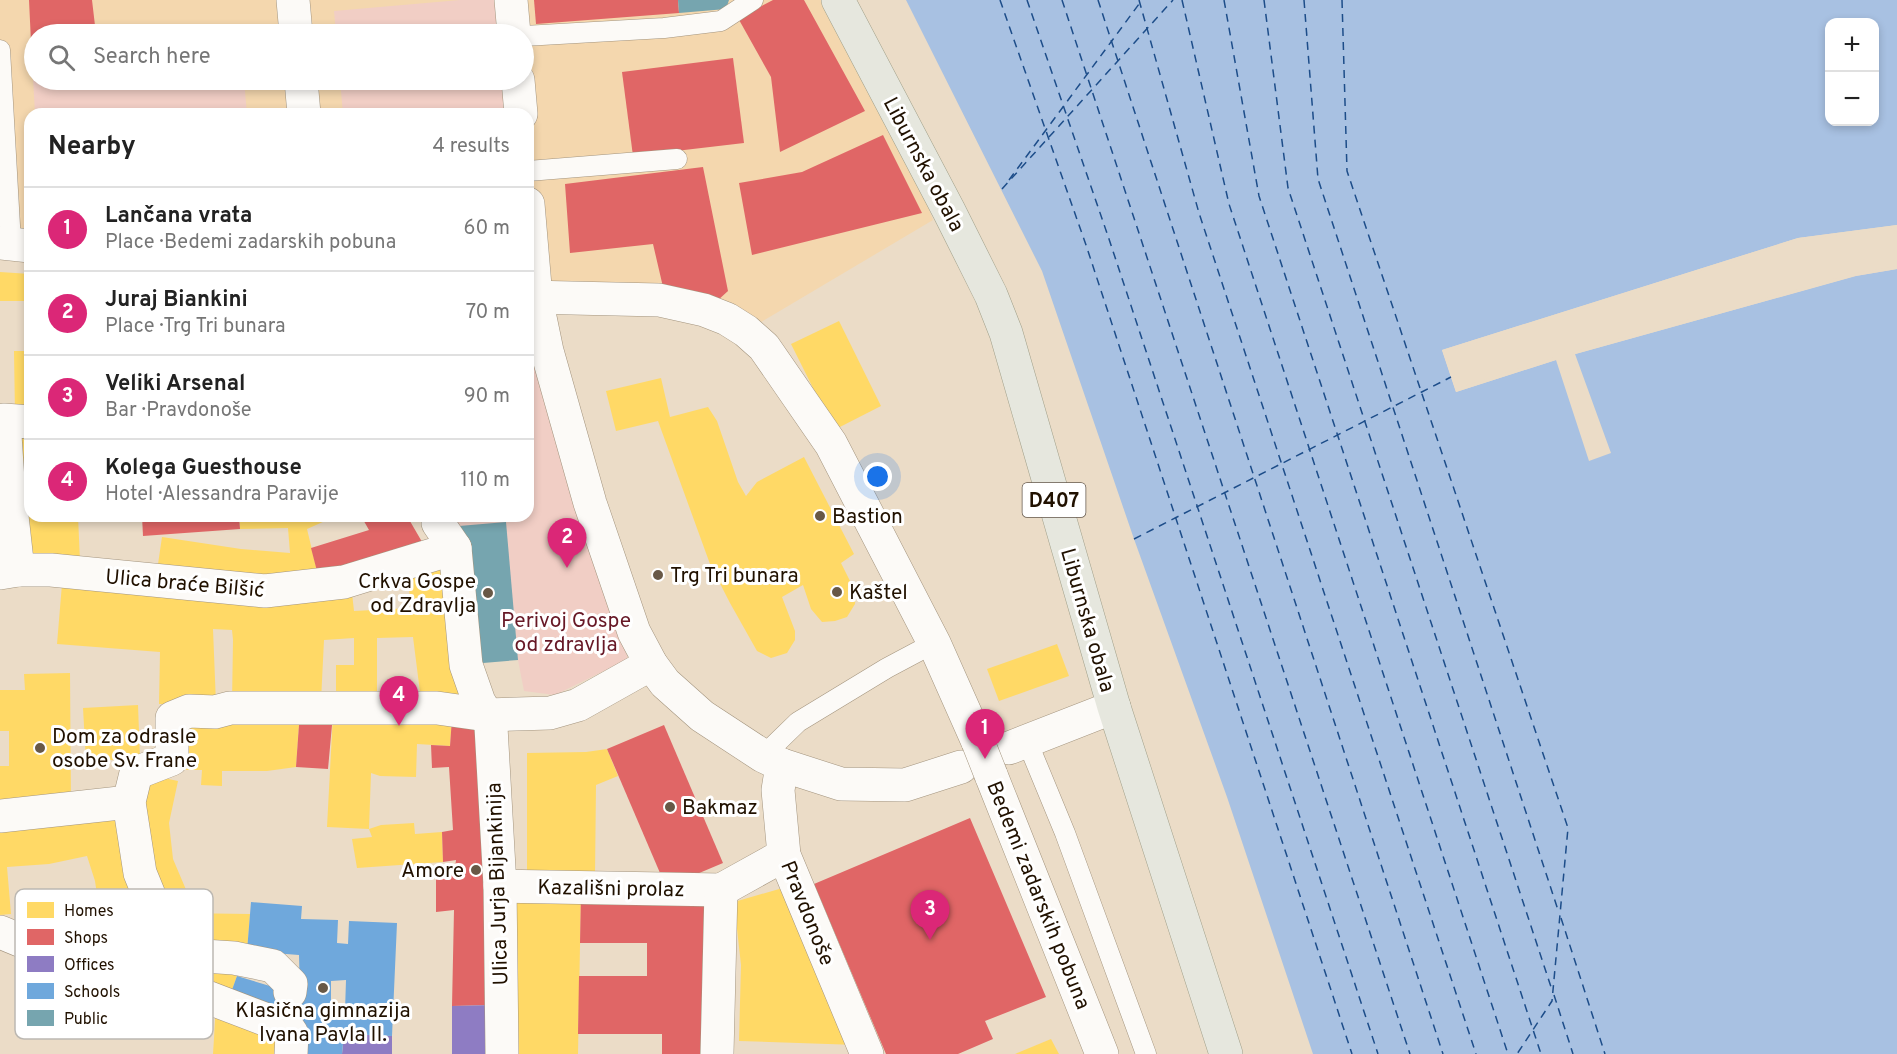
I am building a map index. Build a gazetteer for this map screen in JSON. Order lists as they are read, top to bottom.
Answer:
{
  "streets": {
    "main road": ["Liburnska obala", "D407"],
    "street": [
      "Ulica braće Bilšić",
      "Ulica Jurja Bijankinija",
      "Kazališni prolaz",
      "Bedemi zadarskih pobuna",
      "Pravdonoše"
    ]
  },
  "crossings": [
    ["Ulica braće Bilšić", "Ulica Jurja Bijankinija"],
    ["Ulica Jurja Bijankinija", "Kazališni prolaz"]
  ],
  "parks": ["Perivoj Gospe od zdravlja"],
  "places": [
    "Bastion",
    "Trg Tri bunara",
    "Kaštel",
    "Crkva Gospe od Zdravlja",
    "Dom za odrasle osobe Sv. Frane",
    "Bakmaz",
    "Amore",
    "Klasična gimnazija Ivana Pavla II."
  ],
  "legend": [
    "Homes",
    "Shops",
    "Offices",
    "Schools",
    "Public"
  ],
  "page": {
    "map_buttons": ["+", "−"],
    "search": "Search here",
    "heading": ["Nearby", "4 results"],
    "list": [
      {
        "mark": "1",
        "name": "Lančana vrata",
        "note": "Place · Bedemi zadarskih pobuna",
        "value": "60 m"
      },
      {
        "mark": "2",
        "name": "Juraj Biankini",
        "note": "Place · Trg Tri bunara",
        "value": "70 m"
      },
      {
        "mark": "3",
        "name": "Veliki Arsenal",
        "note": "Bar · Pravdonoše",
        "value": "90 m"
      },
      {
        "mark": "4",
        "name": "Kolega Guesthouse",
        "note": "Hotel · Alessandra Paravije",
        "value": "110 m"
      }
    ],
    "pins": [
      "2",
      "4",
      "1",
      "3"
    ]
  }
}
